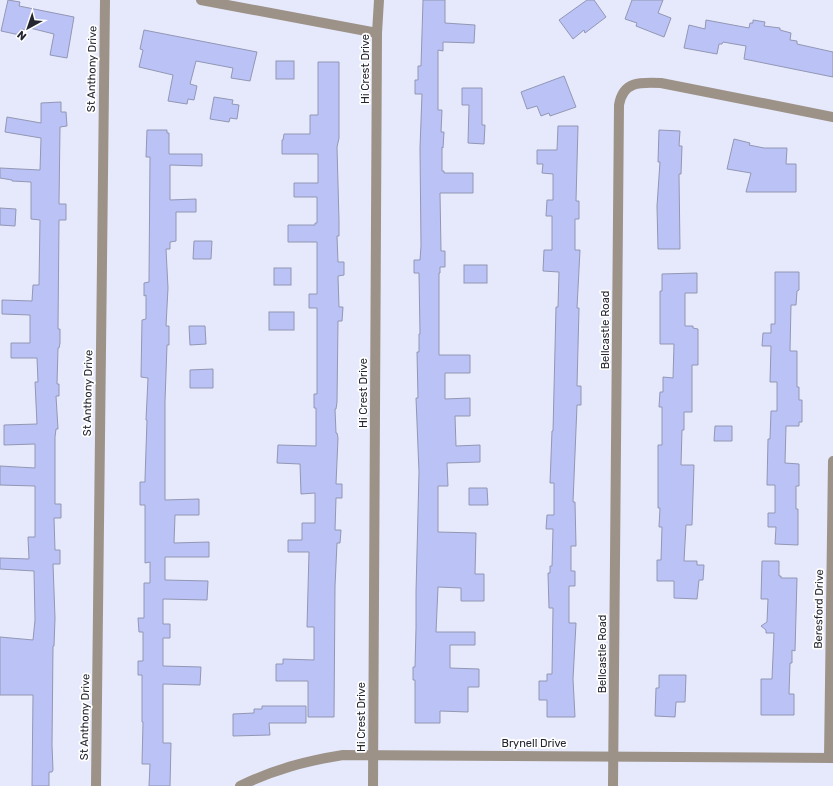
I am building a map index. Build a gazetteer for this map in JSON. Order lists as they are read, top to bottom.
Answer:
{
  "streets": {
    "street": [
      "St Anthony Drive",
      "Hi Crest Drive",
      "Bellcastle Road",
      "Beresford Drive",
      "Brynell Drive"
    ]
  },
  "crossings": [
    ["Hi Crest Drive", "Brynell Drive"],
    ["Bellcastle Road", "Brynell Drive"],
    ["Beresford Drive", "Brynell Drive"]
  ],
  "north": "bottom left"
}
